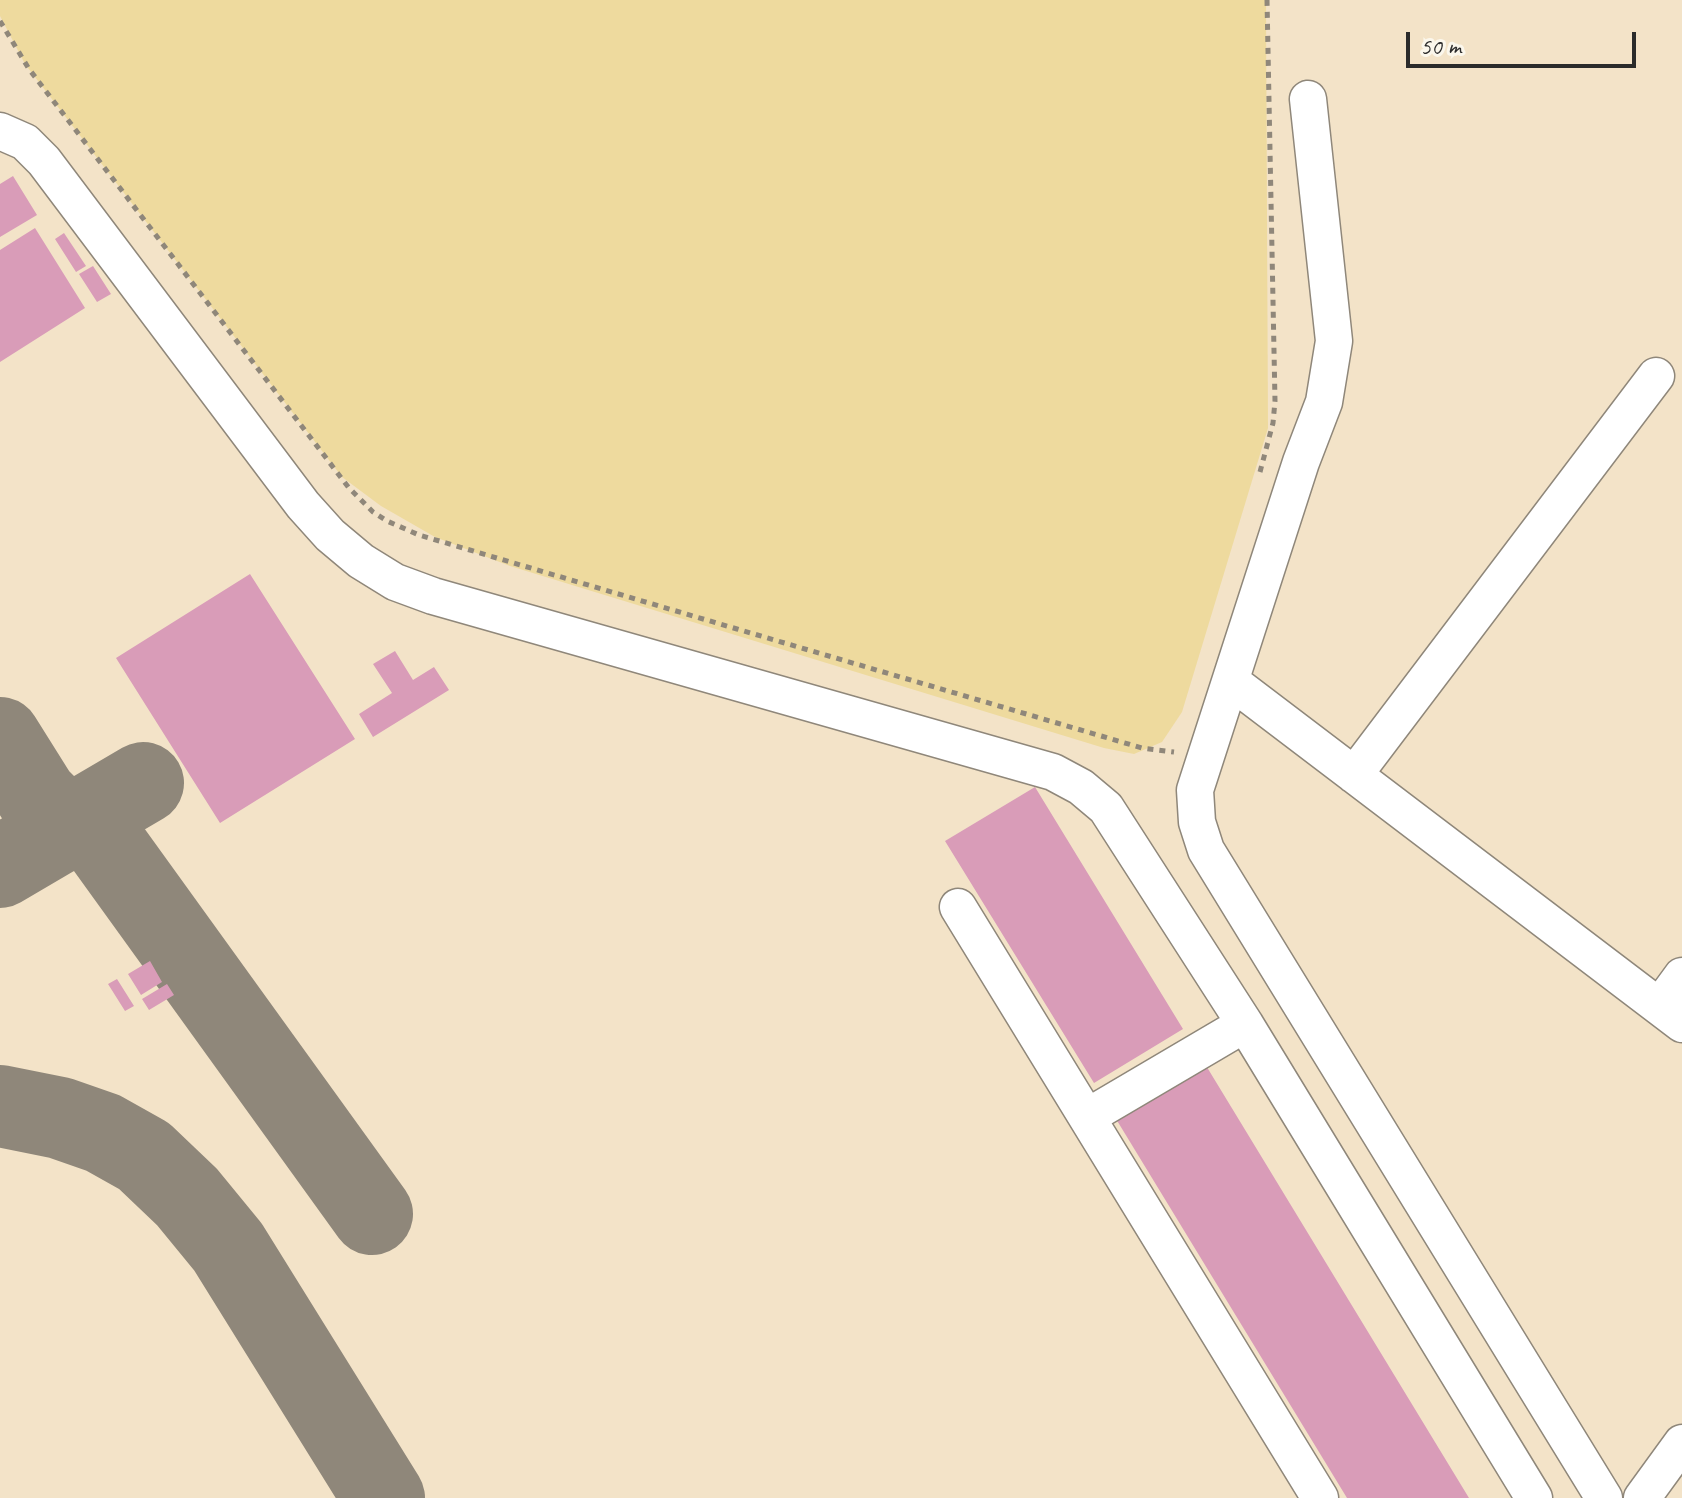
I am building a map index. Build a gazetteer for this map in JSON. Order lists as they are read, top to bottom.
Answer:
{
  "scale_bar": "50 m"
}
